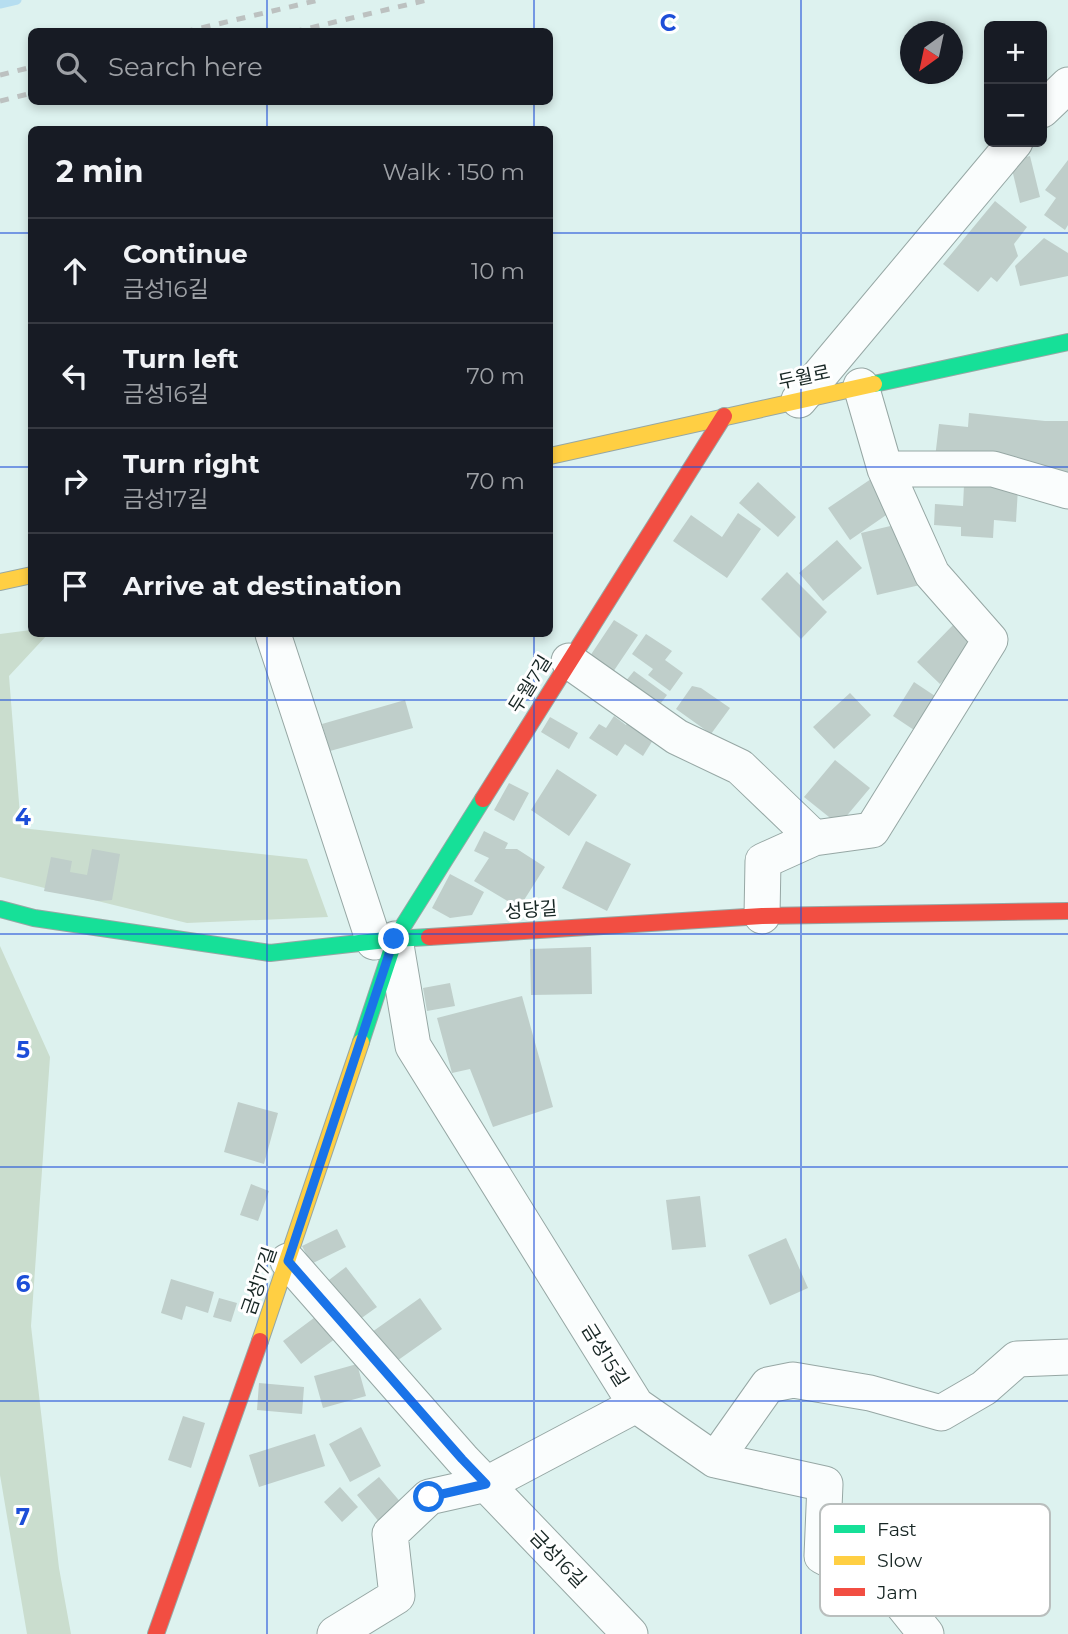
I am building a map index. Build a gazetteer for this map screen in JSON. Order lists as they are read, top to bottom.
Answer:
{
  "streets": {
    "street": [
      "두월로",
      "두월7길",
      "성당길",
      "금성17길",
      "금성15길",
      "금성16길"
    ]
  },
  "crossings": [
    ["두월로", "두월7길"],
    ["두월7길", "성당길"],
    ["두월7길", "금성17길"],
    ["두월7길", "금성15길"],
    ["성당길", "금성17길"],
    ["성당길", "금성15길"],
    ["금성17길", "금성15길"],
    ["금성17길", "금성16길"]
  ],
  "legend": ["Fast", "Slow", "Jam"],
  "north": "bottom left",
  "page": {
    "map_buttons": ["+", "−"],
    "search": "Search here",
    "heading": ["2 min", "Walk · 150 m"],
    "list": [
      ["Continue", "금성16길", "10 m"],
      ["Turn left", "금성16길", "70 m"],
      ["Turn right", "금성17길", "70 m"],
      "Arrive at destination"
    ]
  },
  "grid": {
    "columns": ["C"],
    "rows": [
      "4",
      "5",
      "6",
      "7"
    ]
  }
}
